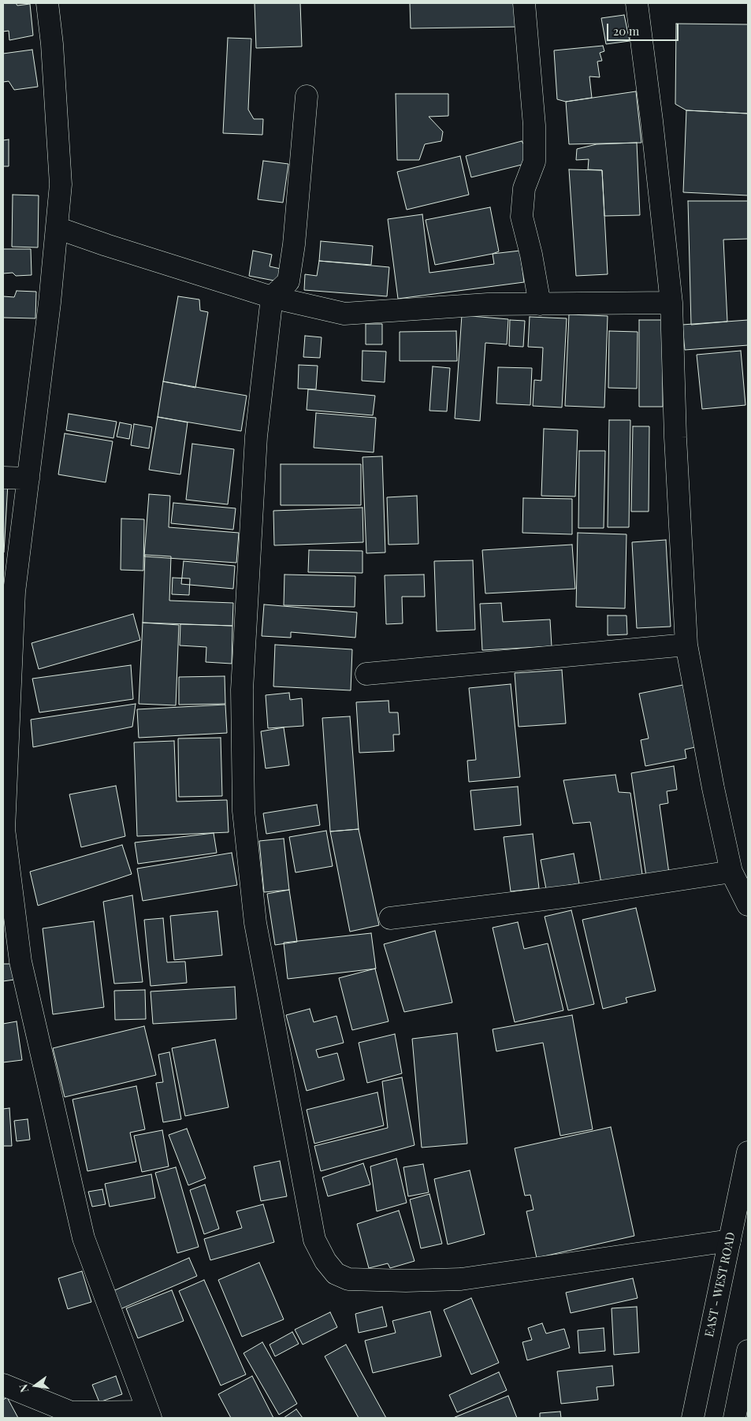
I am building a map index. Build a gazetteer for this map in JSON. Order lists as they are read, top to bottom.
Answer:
{
  "streets": {
    "street": ["EAST - WEST ROAD"]
  },
  "scale_bar": "20 m",
  "north": "left"
}
